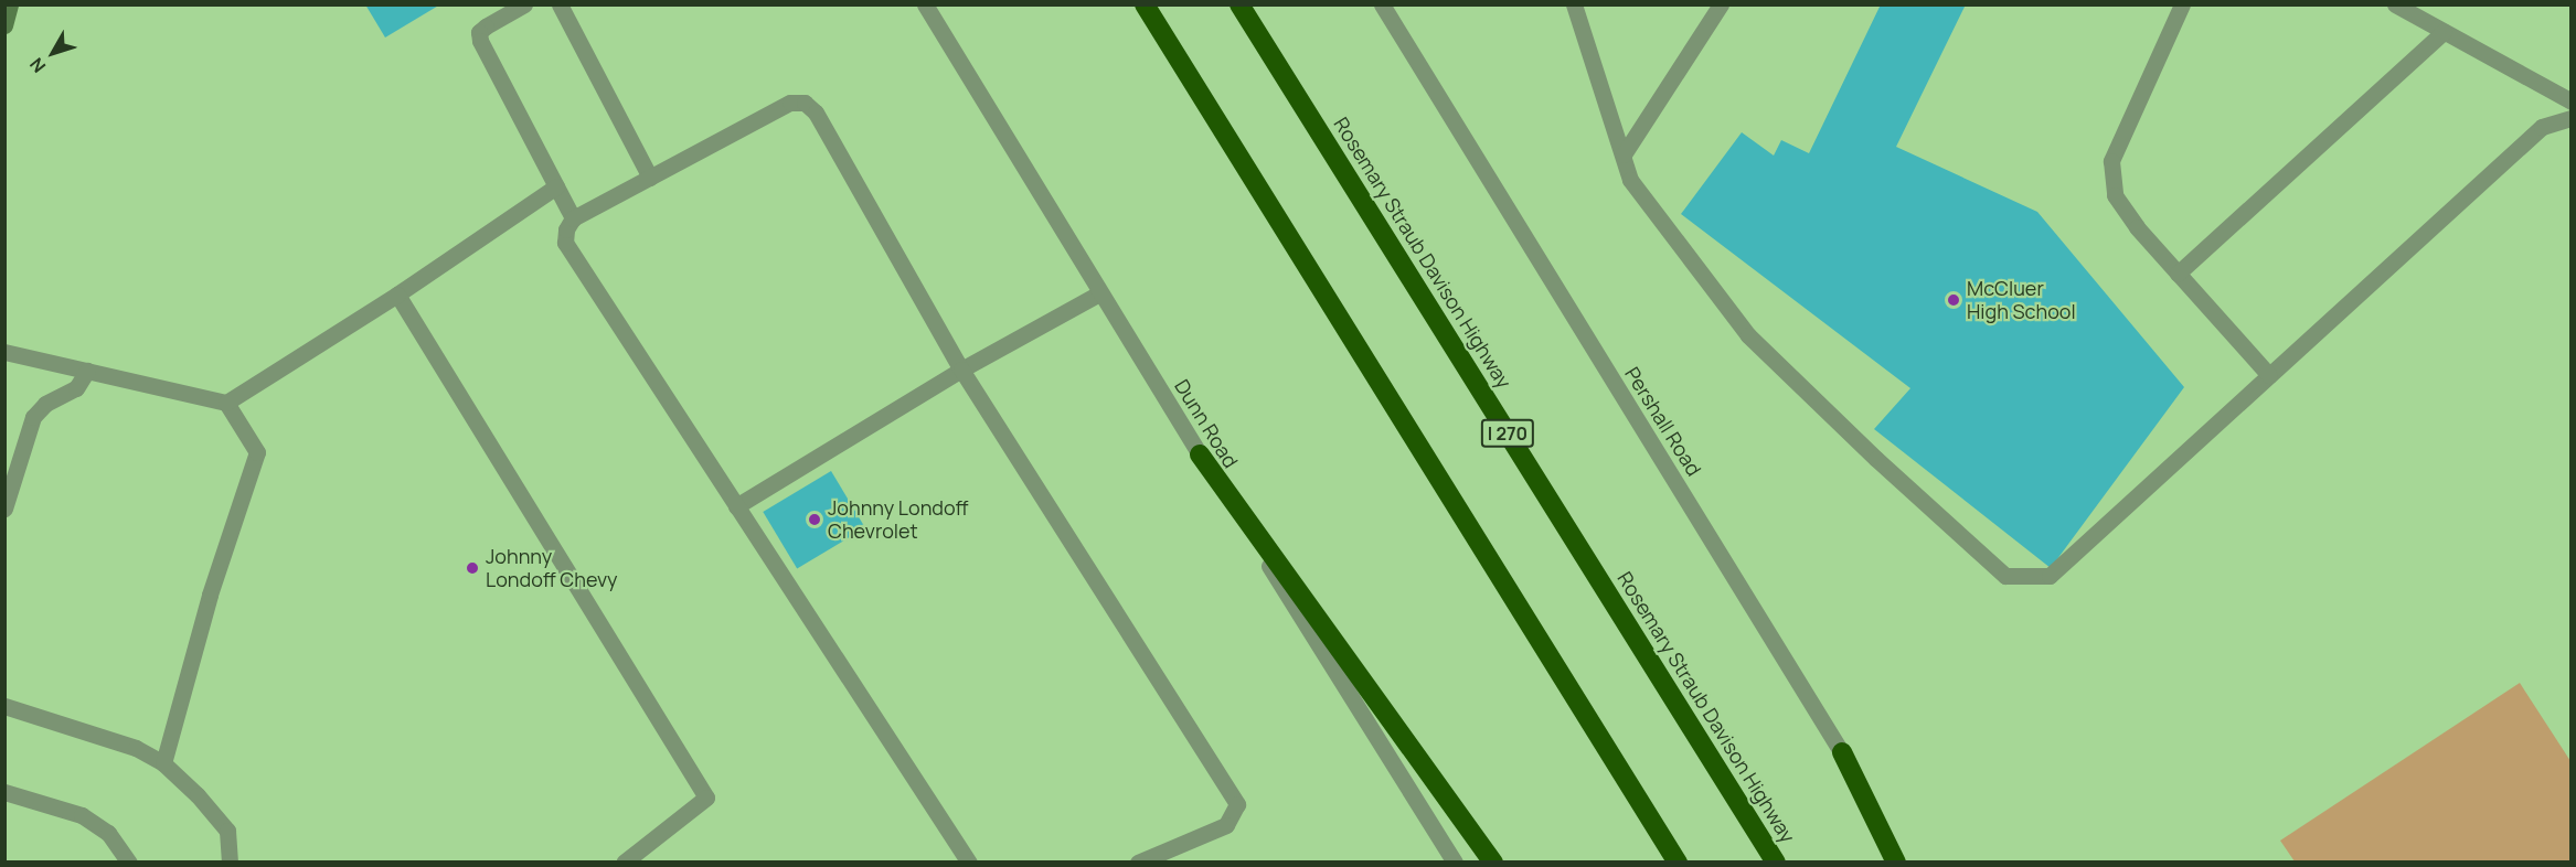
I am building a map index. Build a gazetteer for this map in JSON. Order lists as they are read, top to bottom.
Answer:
{
  "streets": {
    "highway": ["Rosemary Straub Davison Highway", "I 270"],
    "street": ["Pershall Road", "Dunn Road"]
  },
  "places": ["McCluer High School", "Johnny Londoff Chevrolet", "Johnny Londoff Chevy"],
  "north": "bottom left"
}
